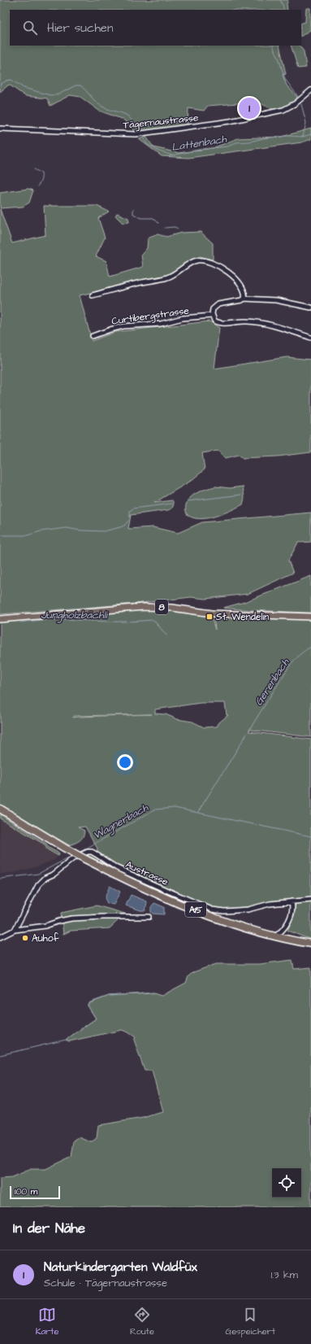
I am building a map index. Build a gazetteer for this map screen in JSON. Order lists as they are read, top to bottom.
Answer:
{
  "streets": {
    "highway": ["A15"],
    "main road": ["8"],
    "street": ["Tägernaustrasse", "Curtibergstrasse", "Austrasse"]
  },
  "water": [
    "Lattenbach",
    "Jungholzbächli",
    "Gerenbach",
    "Wagnerbach"
  ],
  "places": {
    "transit": ["St. Wendelin"],
    "other": ["Auhof"]
  },
  "scale_bar": "100 m",
  "page": {
    "search": "Hier suchen",
    "pins": "1",
    "scale": "100 m",
    "heading": "In der Nähe",
    "list": [
      {
        "mark": "1",
        "name": "Naturkindergarten Waldfüx",
        "note": "Schule · Tägernaustrasse",
        "value": "1.3 km"
      }
    ],
    "nav": ["Karte", "Route", "Gespeichert"]
  }
}
